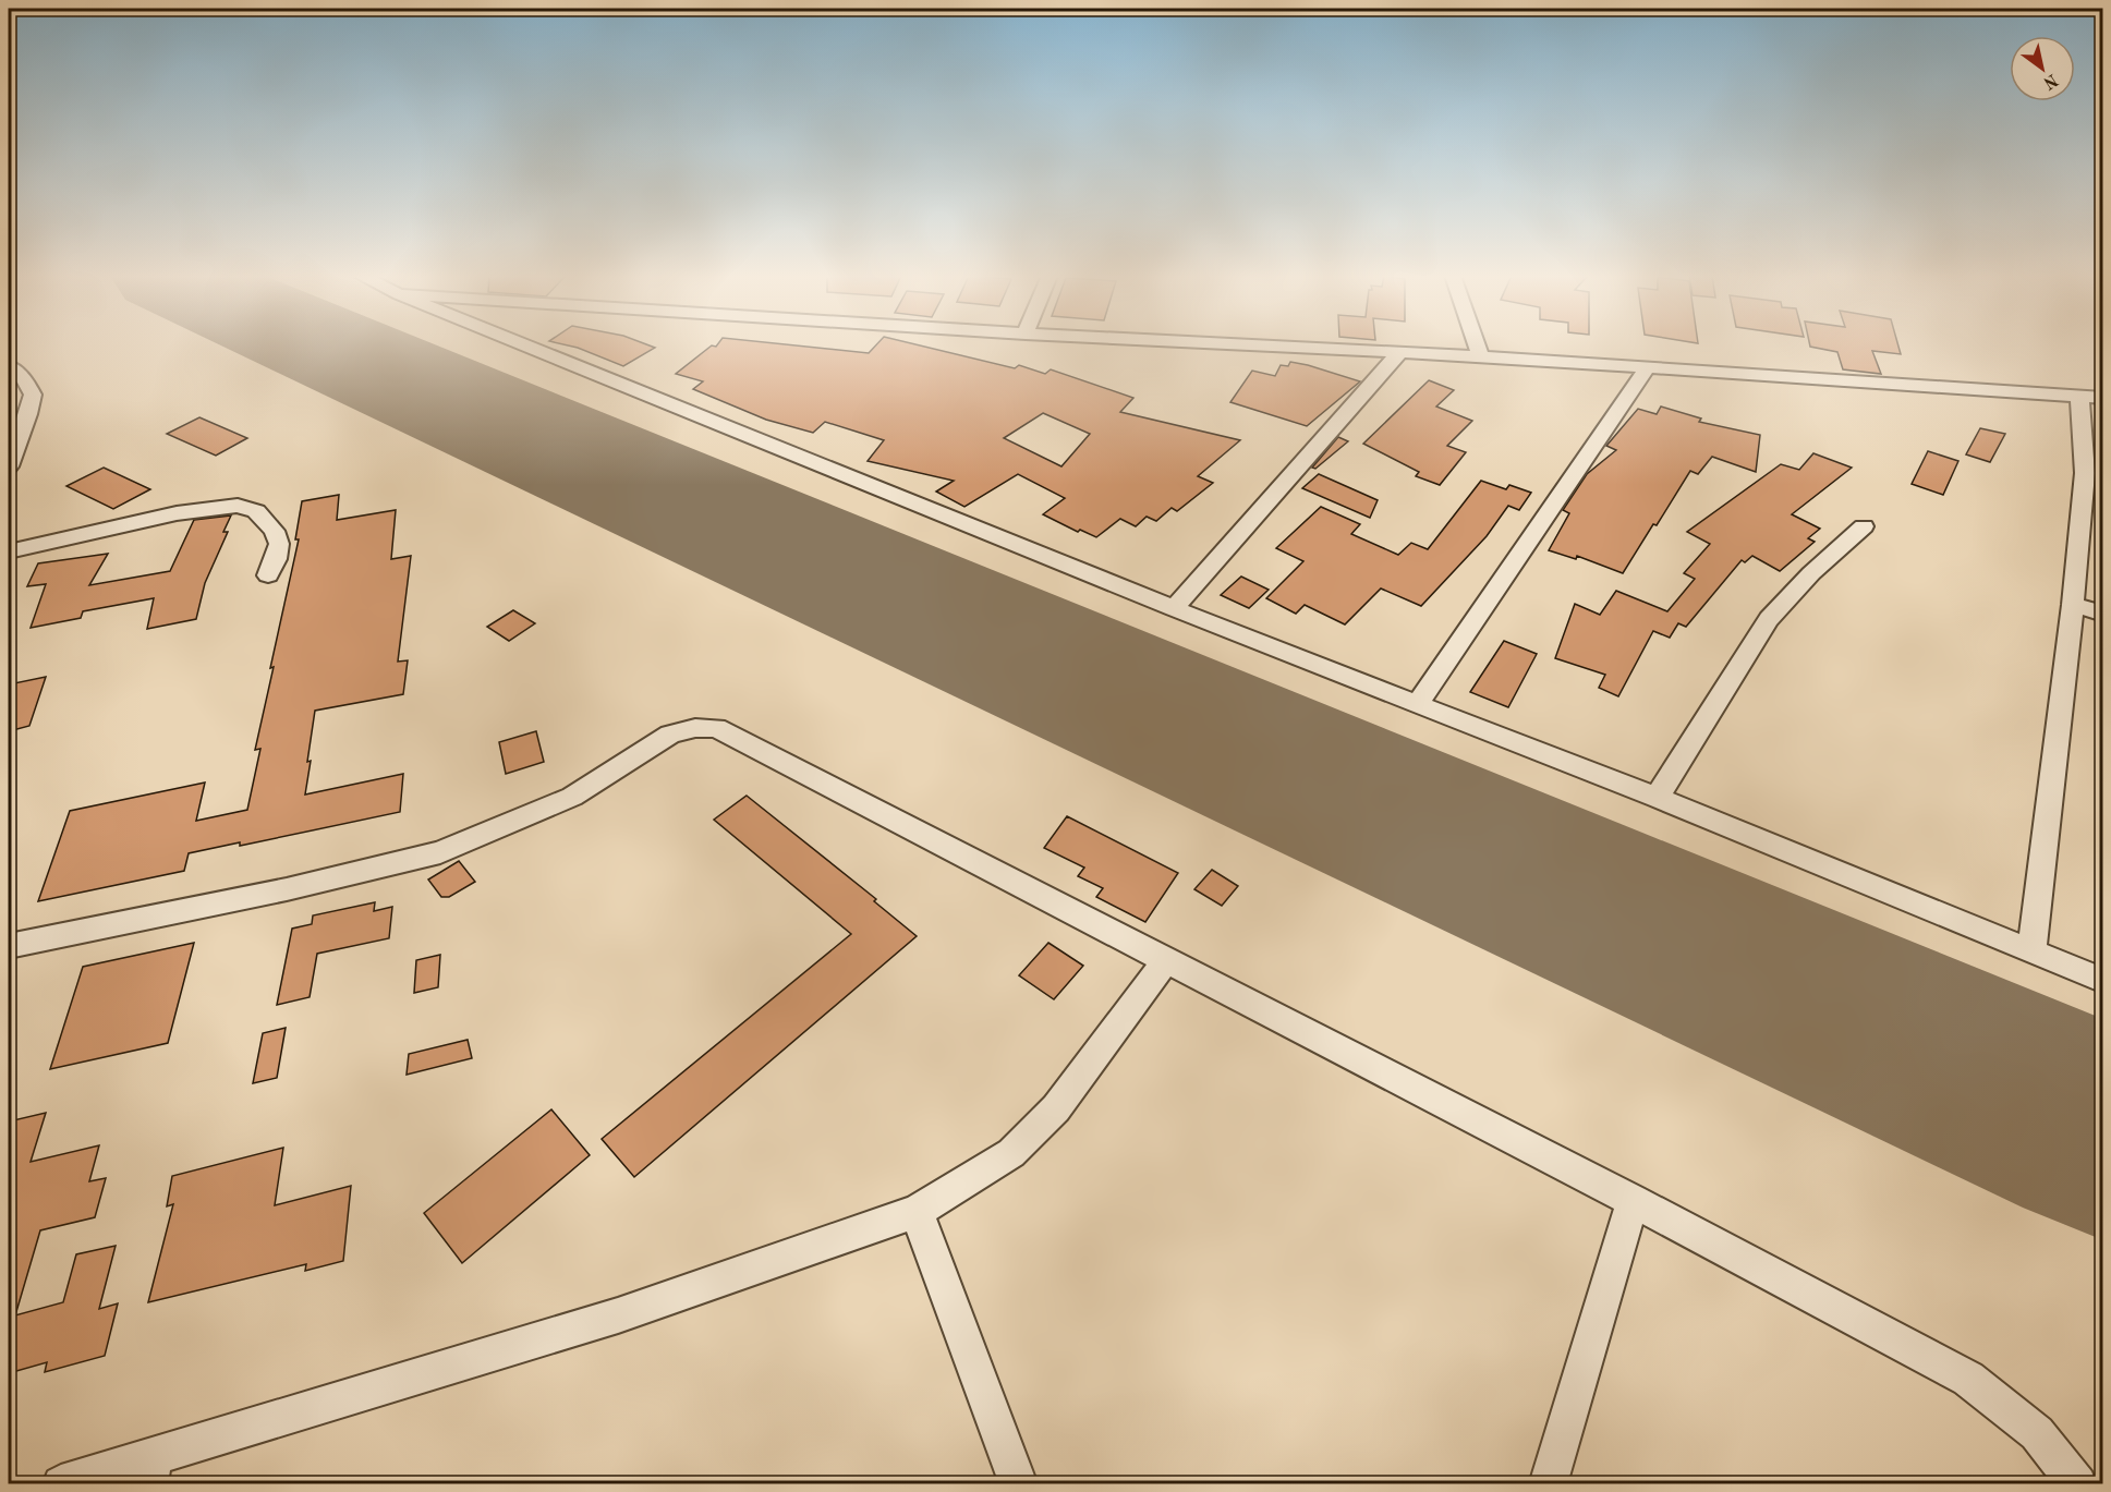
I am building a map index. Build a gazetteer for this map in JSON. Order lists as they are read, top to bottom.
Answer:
{
  "north": "bottom right"
}
